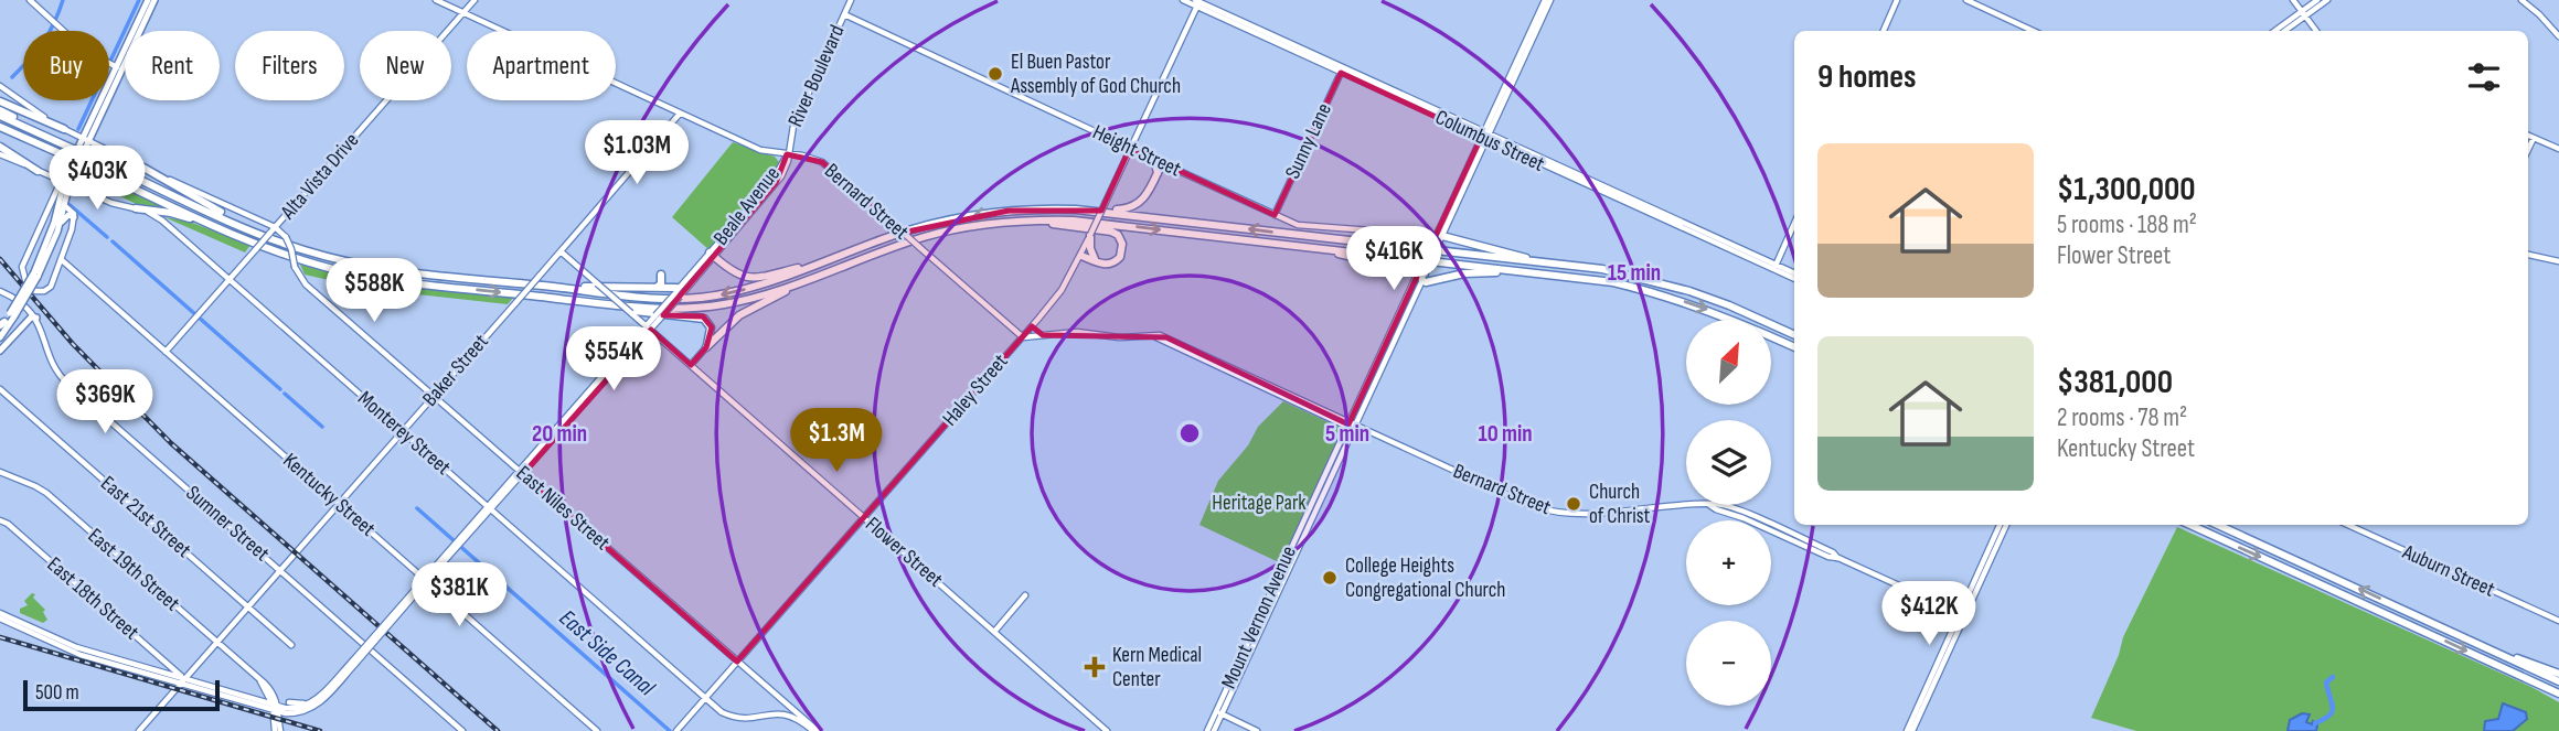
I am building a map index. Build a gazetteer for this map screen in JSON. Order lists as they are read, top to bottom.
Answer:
{
  "streets": {
    "street": [
      "River Boulevard",
      "Sunny Lane",
      "Columbus Street",
      "Height Street",
      "Alta Vista Drive",
      "Bernard Street",
      "Beale Avenue",
      "Baker Street",
      "Haley Street",
      "Monterey Street",
      "Kentucky Street",
      "East Niles Street",
      "East 21st Street",
      "Sumner Street",
      "Flower Street",
      "East 19th Street",
      "Auburn Street",
      "East 18th Street",
      "Mount Vernon Avenue"
    ]
  },
  "crossings": [
    ["River Boulevard", "Height Street"],
    ["River Boulevard", "Bernard Street"],
    ["River Boulevard", "Beale Avenue"],
    ["Sunny Lane", "Columbus Street"],
    ["Sunny Lane", "Height Street"],
    ["Columbus Street", "Haley Street"],
    ["Columbus Street", "Mount Vernon Avenue"],
    ["Height Street", "Haley Street"],
    ["Height Street", "Mount Vernon Avenue"],
    ["Alta Vista Drive", "Bernard Street"],
    ["Alta Vista Drive", "Monterey Street"],
    ["Alta Vista Drive", "Kentucky Street"],
    ["Alta Vista Drive", "East Niles Street"],
    ["Bernard Street", "Beale Avenue"],
    ["Bernard Street", "Baker Street"],
    ["Bernard Street", "Haley Street"],
    ["Bernard Street", "Mount Vernon Avenue"],
    ["Beale Avenue", "Monterey Street"],
    ["Beale Avenue", "East Niles Street"],
    ["Beale Avenue", "Flower Street"],
    ["Beale Avenue", "East 19th Street"],
    ["Baker Street", "Monterey Street"],
    ["Baker Street", "Kentucky Street"],
    ["Baker Street", "East Niles Street"],
    ["Baker Street", "East 21st Street"],
    ["Baker Street", "Sumner Street"],
    ["Baker Street", "Flower Street"],
    ["Baker Street", "East 19th Street"],
    ["Baker Street", "East 18th Street"],
    ["Haley Street", "Monterey Street"],
    ["Haley Street", "East Niles Street"],
    ["Haley Street", "Flower Street"],
    ["Monterey Street", "East Niles Street"]
  ],
  "water": ["East Side Canal"],
  "parks": ["Heritage Park"],
  "places": {
    "other": ["El Buen Pastor Assembly of God Church", "Church of Christ", "College Heights Congregational Church"],
    "health": ["Kern Medical Center"]
  },
  "scale_bar": "500 m",
  "north": "top right",
  "page": {
    "chip": [
      "Buy",
      "Rent",
      "Filters",
      "New",
      "Apartment"
    ],
    "heading": "9 homes",
    "price": [
      "$1.03M",
      "$403K",
      "$416K",
      "$588K",
      "$554K",
      "$369K",
      "$1.3M",
      "$381K",
      "$412K"
    ],
    "list": [
      {
        "name": "$1,300,000",
        "note": "5 rooms · 188 m² · Flower Street"
      },
      {
        "name": "$381,000",
        "note": "2 rooms · 78 m² · Kentucky Street"
      }
    ],
    "map_buttons": ["+", "−"],
    "scale": "500 m"
  },
  "rings": [
    "15 min",
    "5 min",
    "10 min",
    "20 min"
  ]
}
